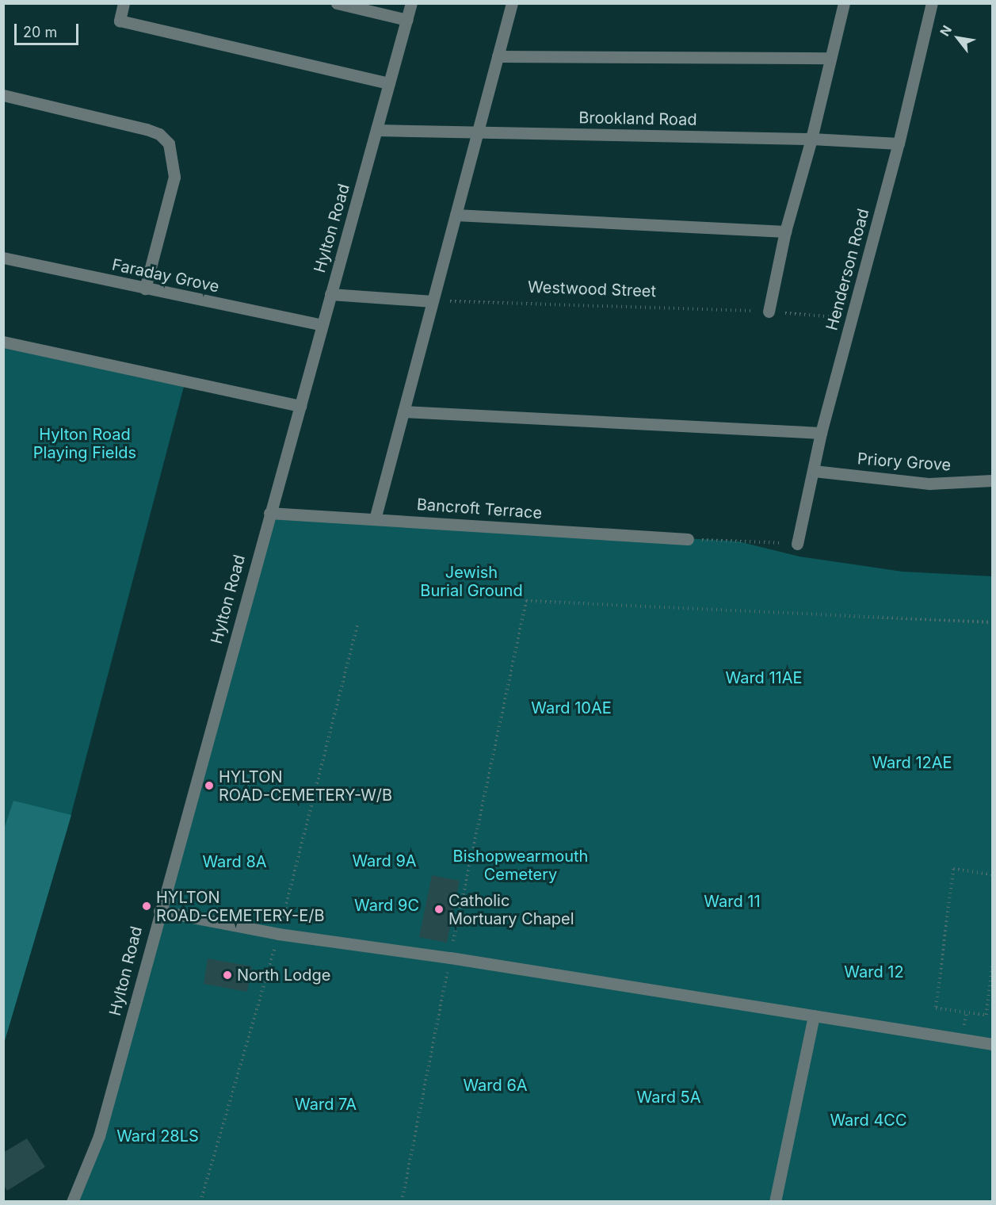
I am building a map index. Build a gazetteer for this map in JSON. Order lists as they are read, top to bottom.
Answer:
{
  "streets": {
    "street": [
      "Brookland Road",
      "Hylton Road",
      "Henderson Road",
      "Faraday Grove",
      "Priory Grove",
      "Bancroft Terrace"
    ],
    "path": ["Westwood Street"]
  },
  "crossings": [
    ["Brookland Road", "Hylton Road"],
    ["Brookland Road", "Henderson Road"],
    ["Hylton Road", "Faraday Grove"],
    ["Hylton Road", "Bancroft Terrace"],
    ["Henderson Road", "Westwood Street"],
    ["Henderson Road", "Priory Grove"]
  ],
  "parks": [
    "Hylton Road Playing Fields",
    "Jewish Burial Ground",
    "Ward 11AE",
    "Ward 10AE",
    "Ward 12AE",
    "Bishopwearmouth Cemetery",
    "Ward 9A",
    "Ward 8A",
    "Ward 11",
    "Ward 9C",
    "Ward 12",
    "Ward 6A",
    "Ward 5A",
    "Ward 7A",
    "Ward 4CC",
    "Ward 28LS"
  ],
  "places": [
    "HYLTON ROAD-CEMETERY-W/B",
    "HYLTON ROAD-CEMETERY-E/B",
    "Catholic Mortuary Chapel",
    "North Lodge"
  ],
  "scale_bar": "20 m",
  "north": "top left"
}
